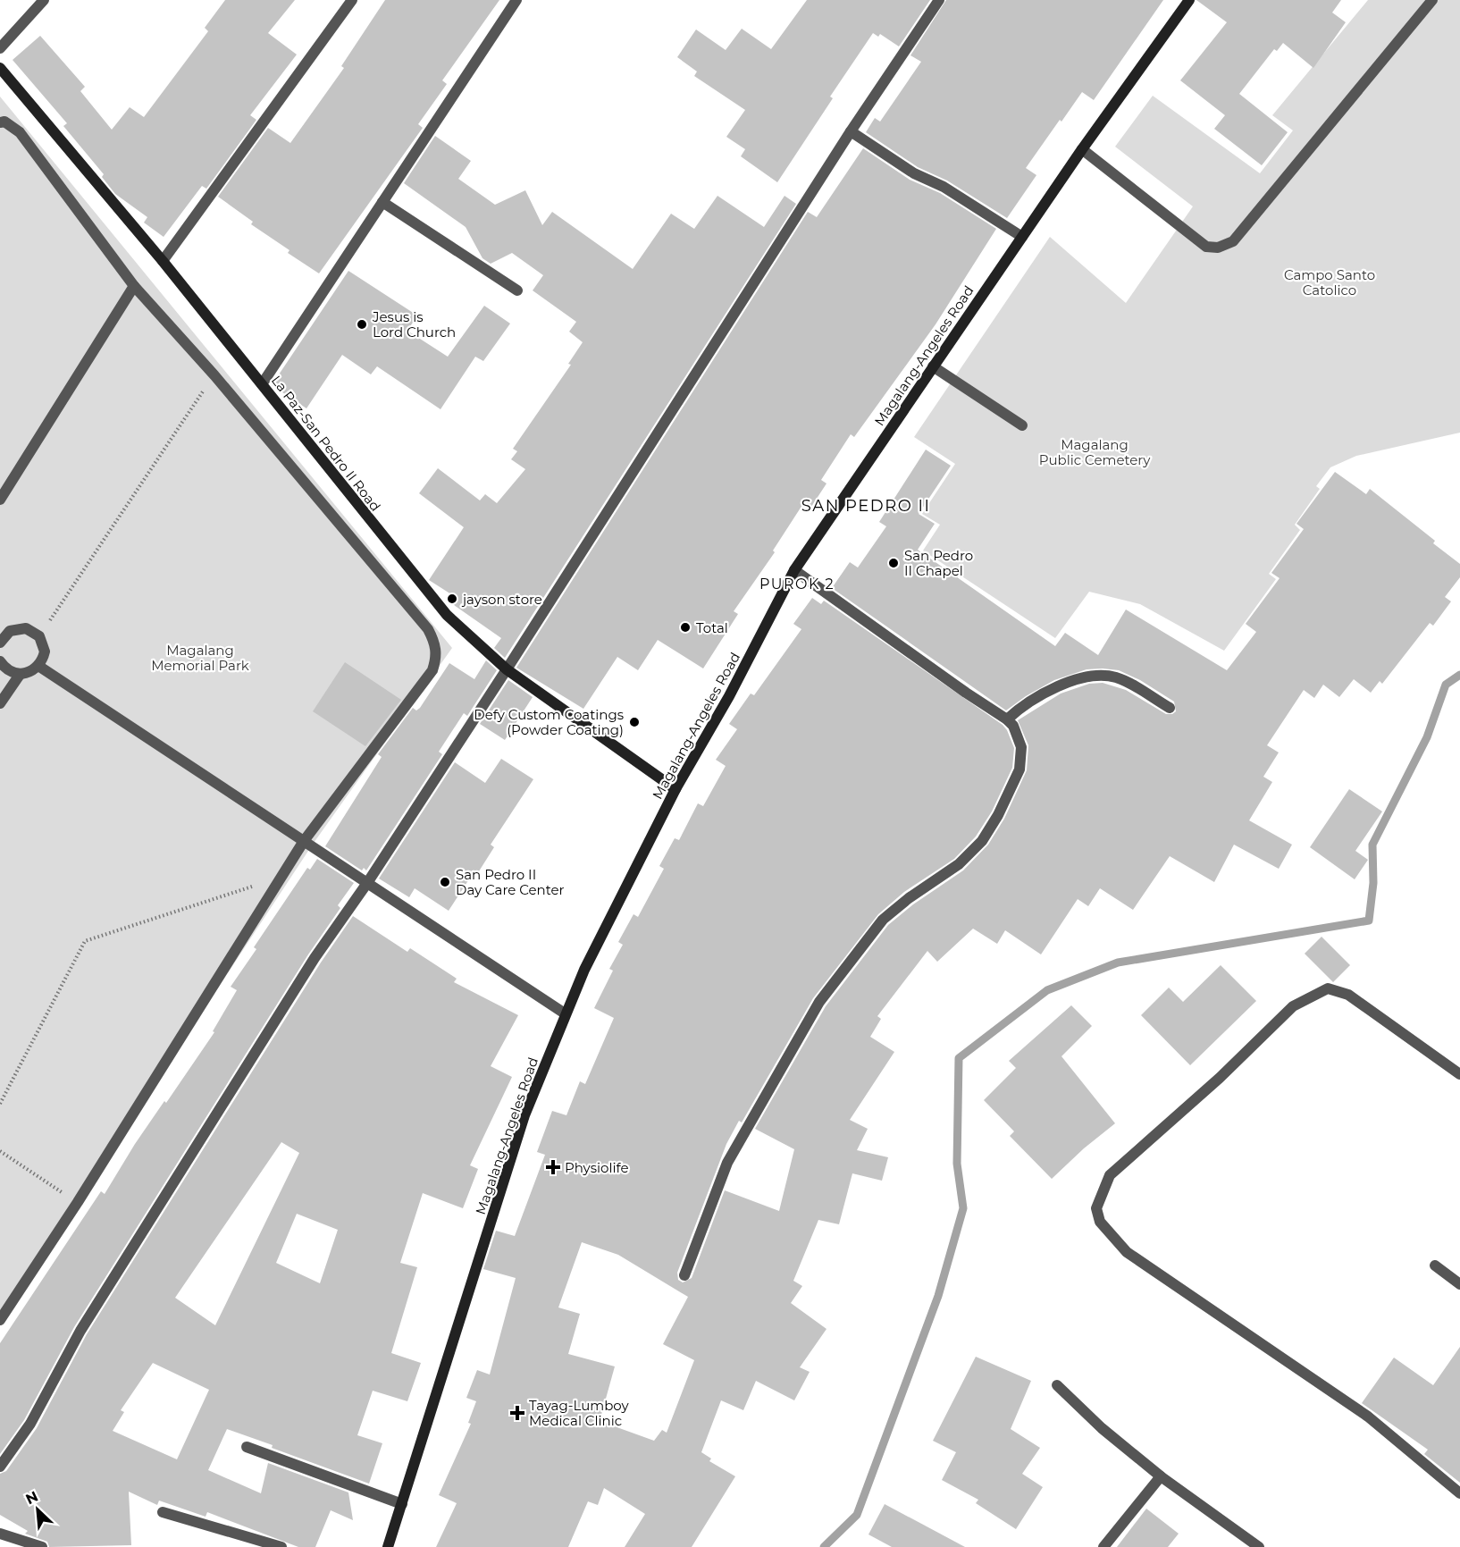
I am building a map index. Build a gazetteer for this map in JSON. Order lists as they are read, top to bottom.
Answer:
{
  "streets": {
    "main road": ["Magalang-Angeles Road", "La Paz-San Pedro II Road"]
  },
  "crossings": [
    ["Magalang-Angeles Road", "La Paz-San Pedro II Road"]
  ],
  "districts": ["SAN PEDRO II", "PUROK 2"],
  "parks": ["Campo Santo Catolico", "Magalang Public Cemetery", "Magalang Memorial Park"],
  "places": {
    "other": [
      "Jesus is Lord Church",
      "San Pedro II Chapel",
      "jayson store",
      "Total",
      "Defy Custom Coatings (Powder Coating)",
      "San Pedro II Day Care Center"
    ],
    "health": ["Physiolife", "Tayag-Lumboy Medical Clinic"]
  },
  "north": "top left"
}
